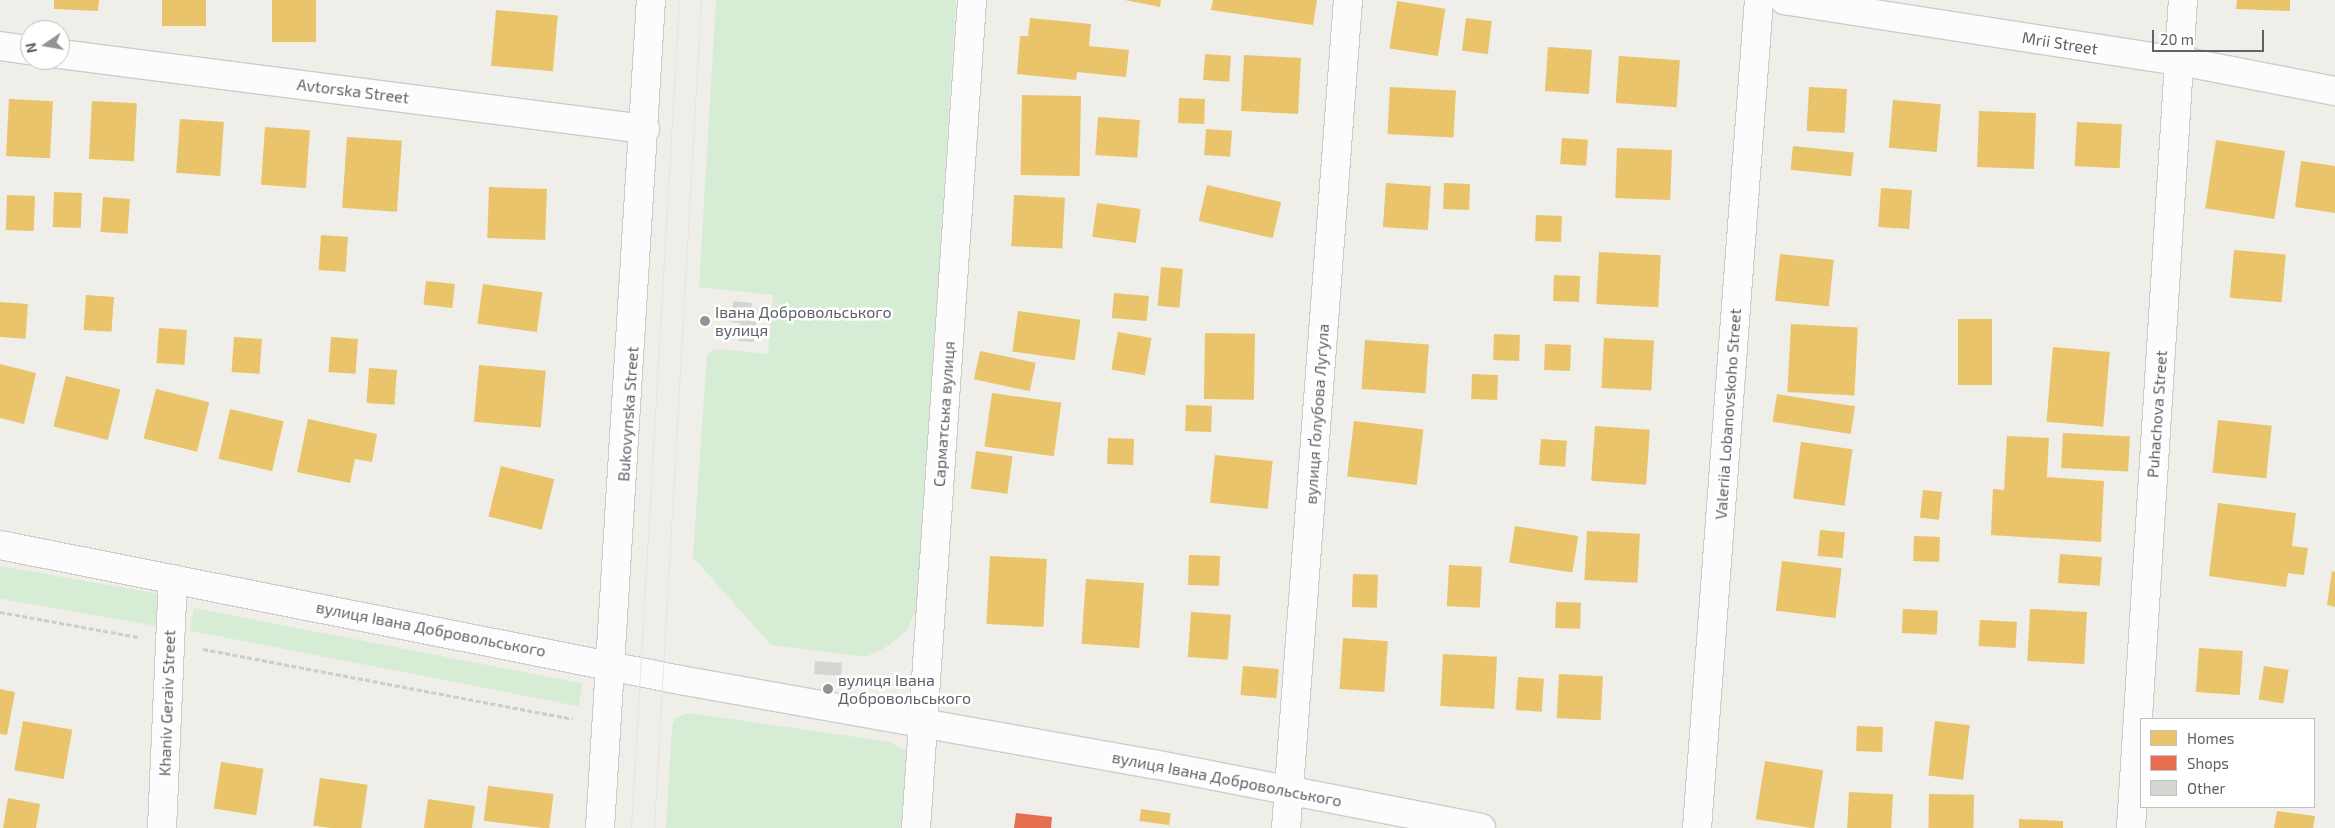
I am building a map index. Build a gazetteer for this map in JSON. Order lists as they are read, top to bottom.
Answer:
{
  "streets": {
    "street": [
      "Mrii Street",
      "Avtorska Street",
      "Bukovynska Street",
      "Сарматська вулиця",
      "вулиця Ґолубова Луґула",
      "Valeriia Lobanovskoho Street",
      "Puhachova Street",
      "вулиця Івана Добровольського",
      "Khaniv Geraiv Street"
    ]
  },
  "crossings": [
    ["Mrii Street", "Puhachova Street"],
    ["Avtorska Street", "Bukovynska Street"],
    ["Bukovynska Street", "вулиця Івана Добровольського"],
    ["Сарматська вулиця", "вулиця Івана Добровольського"],
    ["вулиця Ґолубова Луґула", "вулиця Івана Добровольського"],
    ["вулиця Івана Добровольського", "Khaniv Geraiv Street"]
  ],
  "places": ["Івана Добровольського вулиця", "вулиця Івана Добровольського"],
  "legend": ["Homes", "Shops", "Other"],
  "scale_bar": "20 m",
  "north": "left"
}
